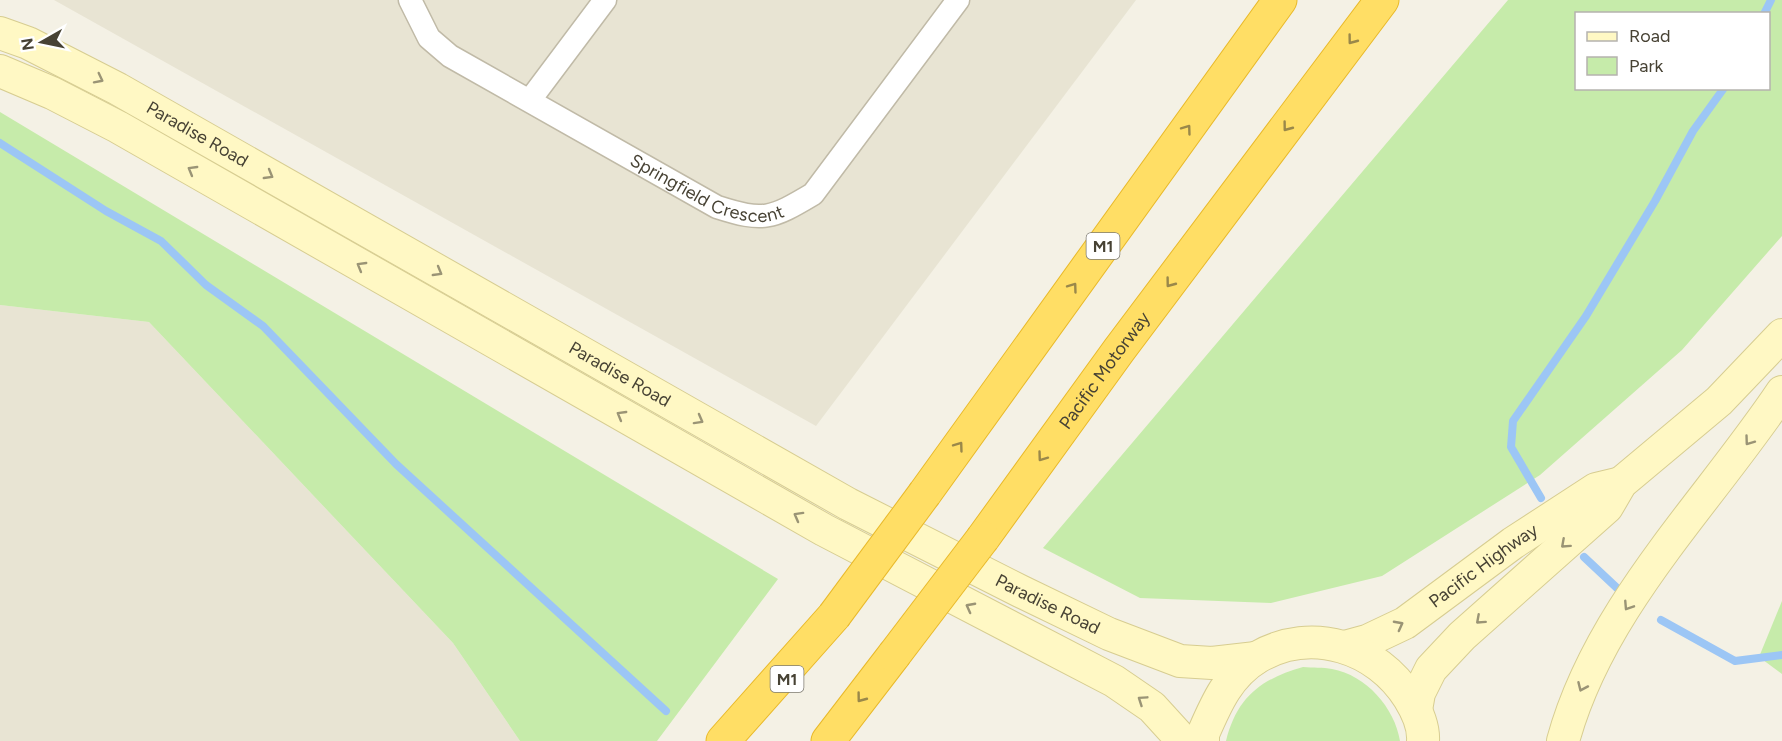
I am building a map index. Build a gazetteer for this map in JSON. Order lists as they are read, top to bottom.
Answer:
{
  "streets": {
    "highway": ["M1", "Pacific Motorway"],
    "main road": ["Paradise Road", "Pacific Highway"],
    "street": ["Springfield Crescent"]
  },
  "legend": ["Road", "Park"],
  "north": "left"
}
